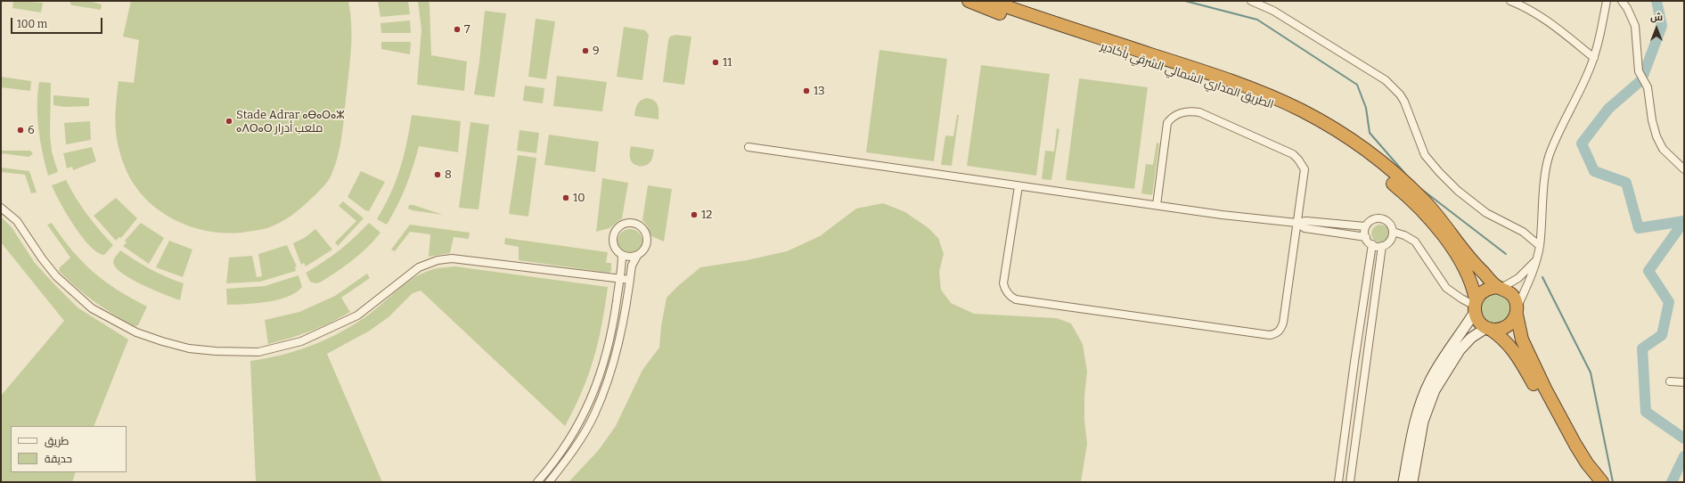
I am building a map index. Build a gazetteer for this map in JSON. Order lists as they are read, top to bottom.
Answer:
{
  "streets": {
    "highway": ["الطريق المداري الشمالي الشرقي بأكادير"]
  },
  "places": [
    "7",
    "9",
    "11",
    "13",
    "Stade Adrar ⴰⴱⴰⵔⴰⵣ ⴰⴷⵔⴰⵔ ملعب أدرار",
    "6",
    "8",
    "10",
    "12"
  ],
  "legend": ["طريق", "حديقة"],
  "scale_bar": "100 m",
  "north": "top"
}
